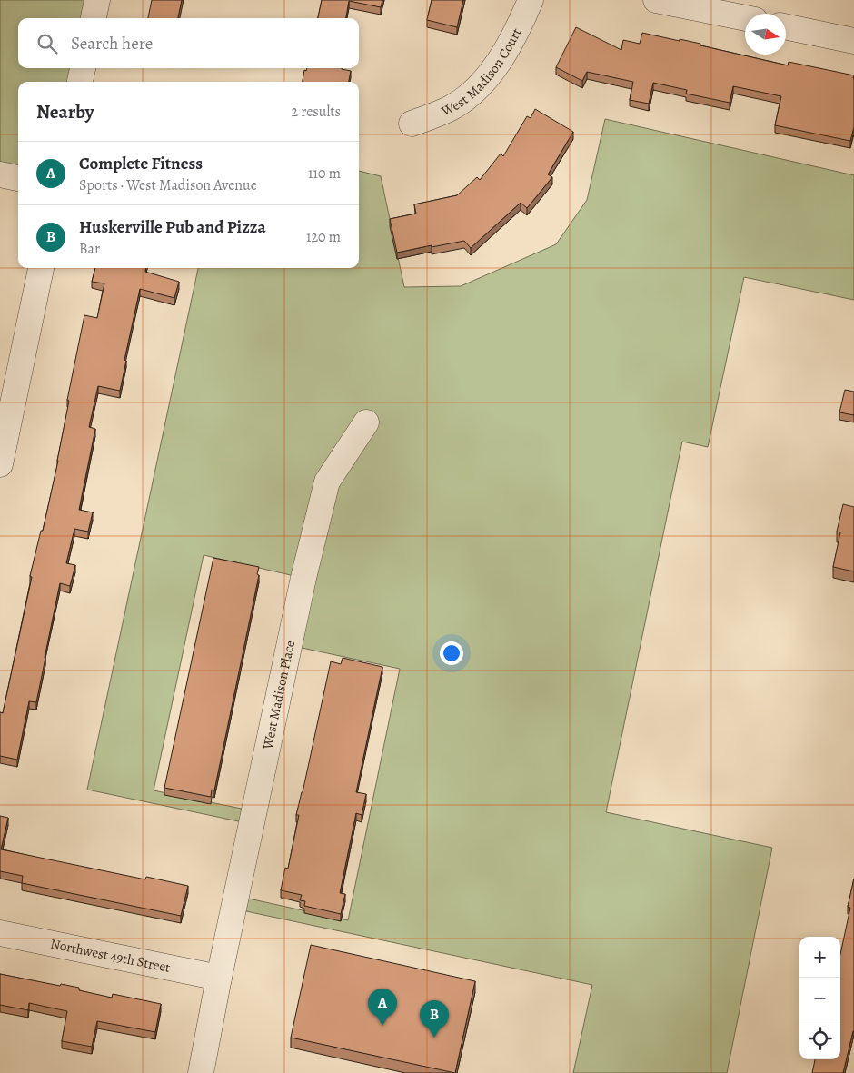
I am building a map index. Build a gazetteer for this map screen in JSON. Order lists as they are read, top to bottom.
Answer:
{
  "streets": {
    "street": ["West Madison Court", "West Madison Place", "Northwest 49th Street"]
  },
  "crossings": [
    ["West Madison Place", "Northwest 49th Street"]
  ],
  "north": "right",
  "page": {
    "search": "Search here",
    "heading": ["Nearby", "2 results"],
    "list": [
      {
        "mark": "A",
        "name": "Complete Fitness",
        "note": "Sports · West Madison Avenue",
        "value": "110 m"
      },
      {
        "mark": "B",
        "name": "Huskerville Pub and Pizza",
        "note": "Bar",
        "value": "120 m"
      }
    ],
    "map_buttons": ["+", "−"],
    "pins": ["A", "B"]
  }
}
